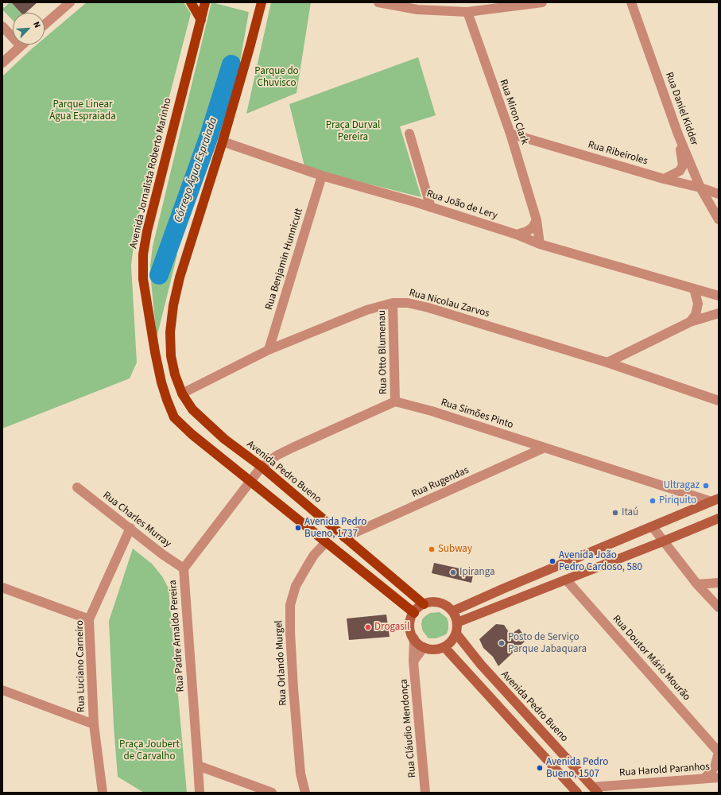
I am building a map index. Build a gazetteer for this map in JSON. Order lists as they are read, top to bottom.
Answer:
{
  "streets": {
    "main road": ["Avenida Jornalista Roberto Marinho", "Avenida Pedro Bueno"],
    "street": [
      "Rua Daniel Kidder",
      "Rua Miron Clark",
      "Rua Ribeiroles",
      "Rua João de Lery",
      "Rua Benjamin Hunnicutt",
      "Rua Nicolau Zarvos",
      "Rua Otto Blumenau",
      "Rua Simões Pinto",
      "Rua Rugendas",
      "Rua Charles Murray",
      "Rua Padre Arnaldo Pereira",
      "Rua Doutor Mário Mourão",
      "Rua Orlando Murgel",
      "Rua Luciano Carneiro",
      "Rua Cláudio Mendonça",
      "Rua Harold Paranhos"
    ]
  },
  "crossings": [
    ["Rua Daniel Kidder", "Rua Ribeiroles"],
    ["Rua Miron Clark", "Rua Ribeiroles"],
    ["Rua Miron Clark", "Rua João de Lery"],
    ["Avenida Jornalista Roberto Marinho", "Rua Padre Arnaldo Pereira"],
    ["Rua João de Lery", "Rua Benjamin Hunnicutt"],
    ["Rua João de Lery", "Avenida Pedro Bueno"],
    ["Rua Benjamin Hunnicutt", "Rua Nicolau Zarvos"],
    ["Rua Nicolau Zarvos", "Rua Otto Blumenau"],
    ["Rua Nicolau Zarvos", "Avenida Pedro Bueno"],
    ["Rua Otto Blumenau", "Rua Simões Pinto"],
    ["Rua Simões Pinto", "Rua Rugendas"],
    ["Avenida Pedro Bueno", "Rua Rugendas"],
    ["Avenida Pedro Bueno", "Rua Cláudio Mendonça"],
    ["Avenida Pedro Bueno", "Rua Harold Paranhos"],
    ["Rua Charles Murray", "Rua Padre Arnaldo Pereira"],
    ["Rua Charles Murray", "Rua Luciano Carneiro"]
  ],
  "water": ["Córrego Água Espraiada"],
  "parks": [
    "Parque do Chuvisco",
    "Parque Linear Água Espraiada",
    "Praça Durval Pereira",
    "Praça Joubert de Carvalho"
  ],
  "places": [
    "Ultragaz",
    "Piriquito",
    "Itaú",
    "Avenida Pedro Bueno, 1737",
    "Subway",
    "Avenida João Pedro Cardoso, 580",
    "Ipiranga",
    "Drogasil",
    "Posto de Serviço Parque Jabaquara",
    "Avenida Pedro Bueno, 1507"
  ],
  "north": "top right"
}
